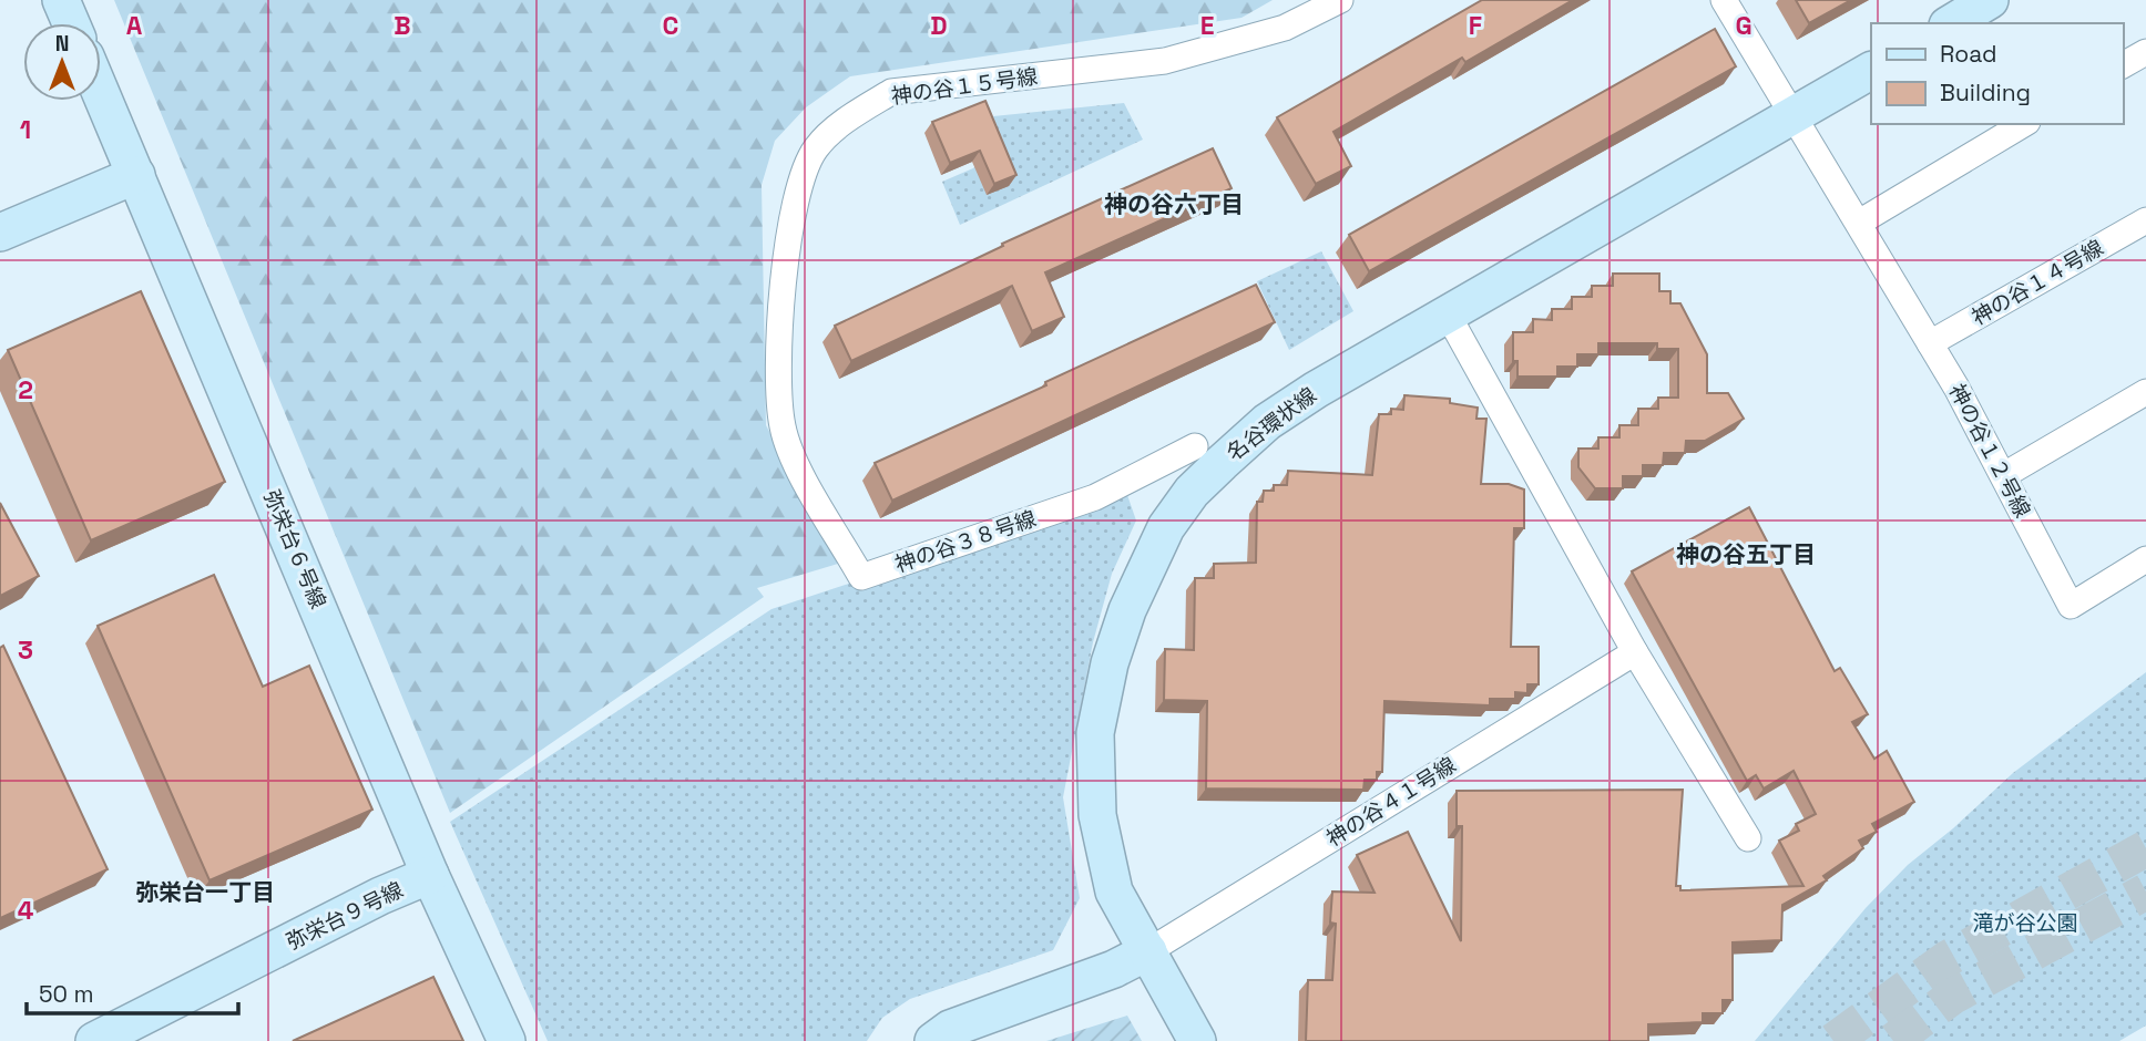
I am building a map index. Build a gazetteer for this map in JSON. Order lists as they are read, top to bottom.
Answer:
{
  "streets": {
    "street": [
      "神の谷１５号線",
      "神の谷１４号線",
      "名谷環状線",
      "神の谷１２号線",
      "神の谷３８号線",
      "弥栄台６号線",
      "神の谷４１号線",
      "弥栄台９号線"
    ]
  },
  "crossings": [
    ["神の谷１５号線", "神の谷３８号線"],
    ["神の谷１４号線", "神の谷１２号線"],
    ["名谷環状線", "神の谷１２号線"],
    ["名谷環状線", "神の谷４１号線"],
    ["弥栄台６号線", "弥栄台９号線"]
  ],
  "districts": ["神の谷六丁目", "神の谷五丁目", "弥栄台一丁目"],
  "parks": ["滝が谷公園"],
  "legend": ["Road", "Building"],
  "scale_bar": "50 m",
  "north": "top",
  "grid": {
    "columns": [
      "A",
      "B",
      "C",
      "D",
      "E",
      "F",
      "G"
    ],
    "rows": [
      "1",
      "2",
      "3",
      "4"
    ]
  }
}
